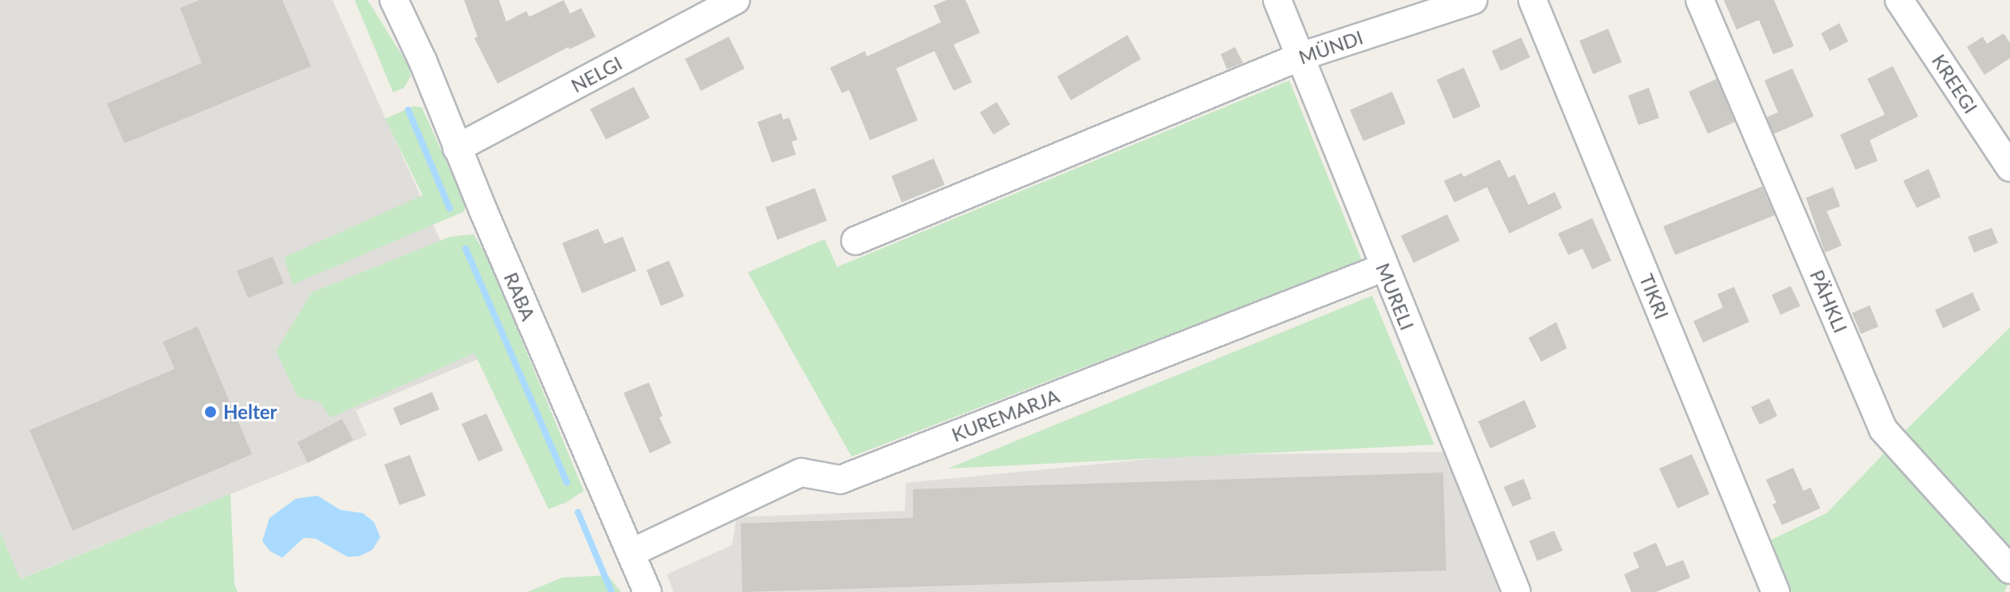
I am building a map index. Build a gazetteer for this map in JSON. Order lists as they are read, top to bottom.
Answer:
{
  "streets": {
    "street": [
      "MÜNDI",
      "NELGI",
      "KREEGI",
      "RABA",
      "MURELI",
      "TIKRI",
      "PÄHKLI",
      "KUREMARJA"
    ]
  },
  "crossings": [
    ["MÜNDI", "MURELI"],
    ["NELGI", "RABA"],
    ["RABA", "KUREMARJA"],
    ["MURELI", "KUREMARJA"]
  ],
  "places": ["Helter"]
}
